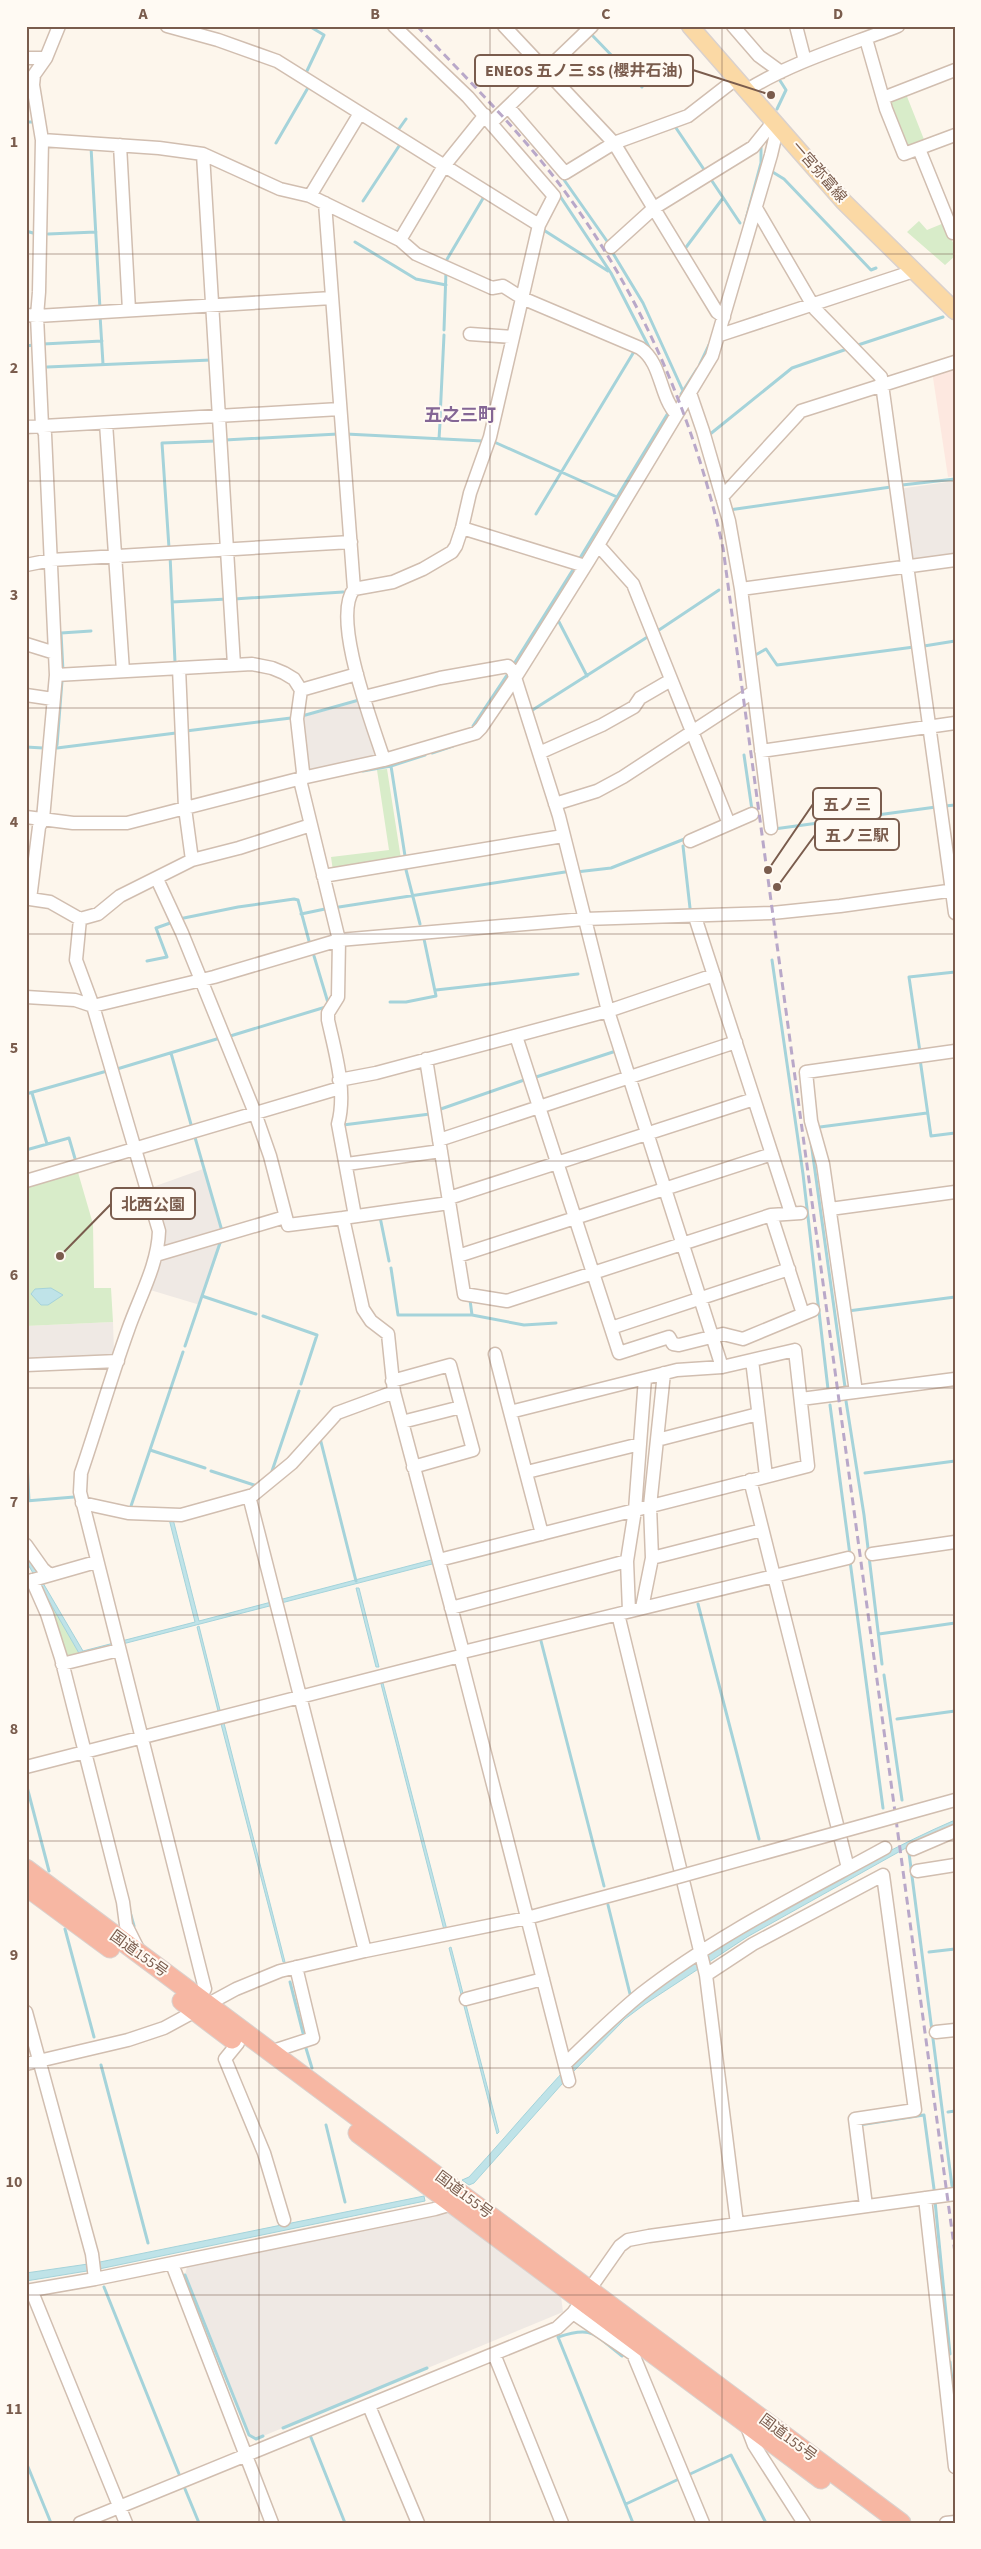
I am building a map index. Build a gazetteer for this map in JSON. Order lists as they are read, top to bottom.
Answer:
{
  "streets": {
    "highway": ["国道155号"],
    "main road": ["一宮弥富線"]
  },
  "districts": ["五之三町"],
  "places": [
    "ENEOS 五ノ三 SS (櫻井石油)",
    "五ノ三",
    "五ノ三駅",
    "北西公園"
  ],
  "grid": {
    "columns": [
      "A",
      "B",
      "C",
      "D"
    ],
    "rows": [
      "1",
      "2",
      "3",
      "4",
      "5",
      "6",
      "7",
      "8",
      "9",
      "10",
      "11"
    ]
  }
}
